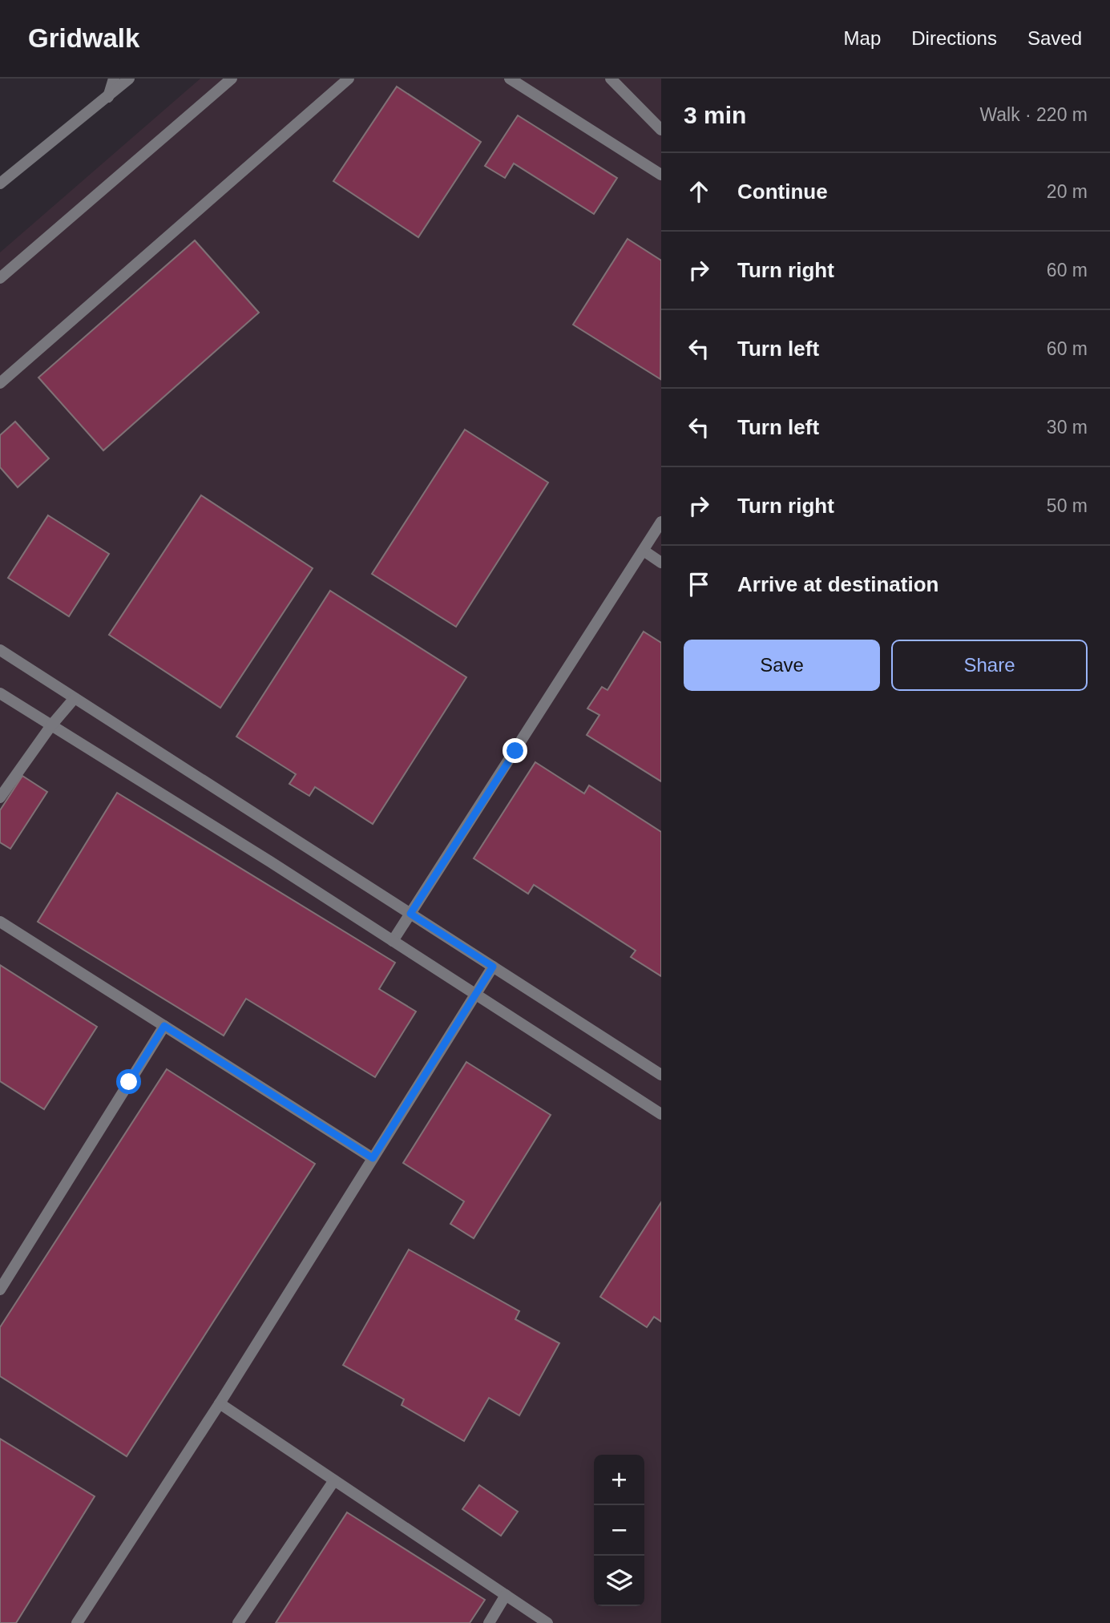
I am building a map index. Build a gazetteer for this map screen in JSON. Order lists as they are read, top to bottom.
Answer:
{
  "page": {
    "header": "Gridwalk",
    "nav": ["Map", "Directions", "Saved"],
    "heading": ["3 min", "Walk · 220 m"],
    "list": [
      ["Continue", "20 m"],
      ["Turn right", "60 m"],
      ["Turn left", "60 m"],
      ["Turn left", "30 m"],
      ["Turn right", "50 m"],
      "Arrive at destination"
    ],
    "buttons": ["Save", "Share"],
    "map_buttons": ["+", "−"]
  }
}
